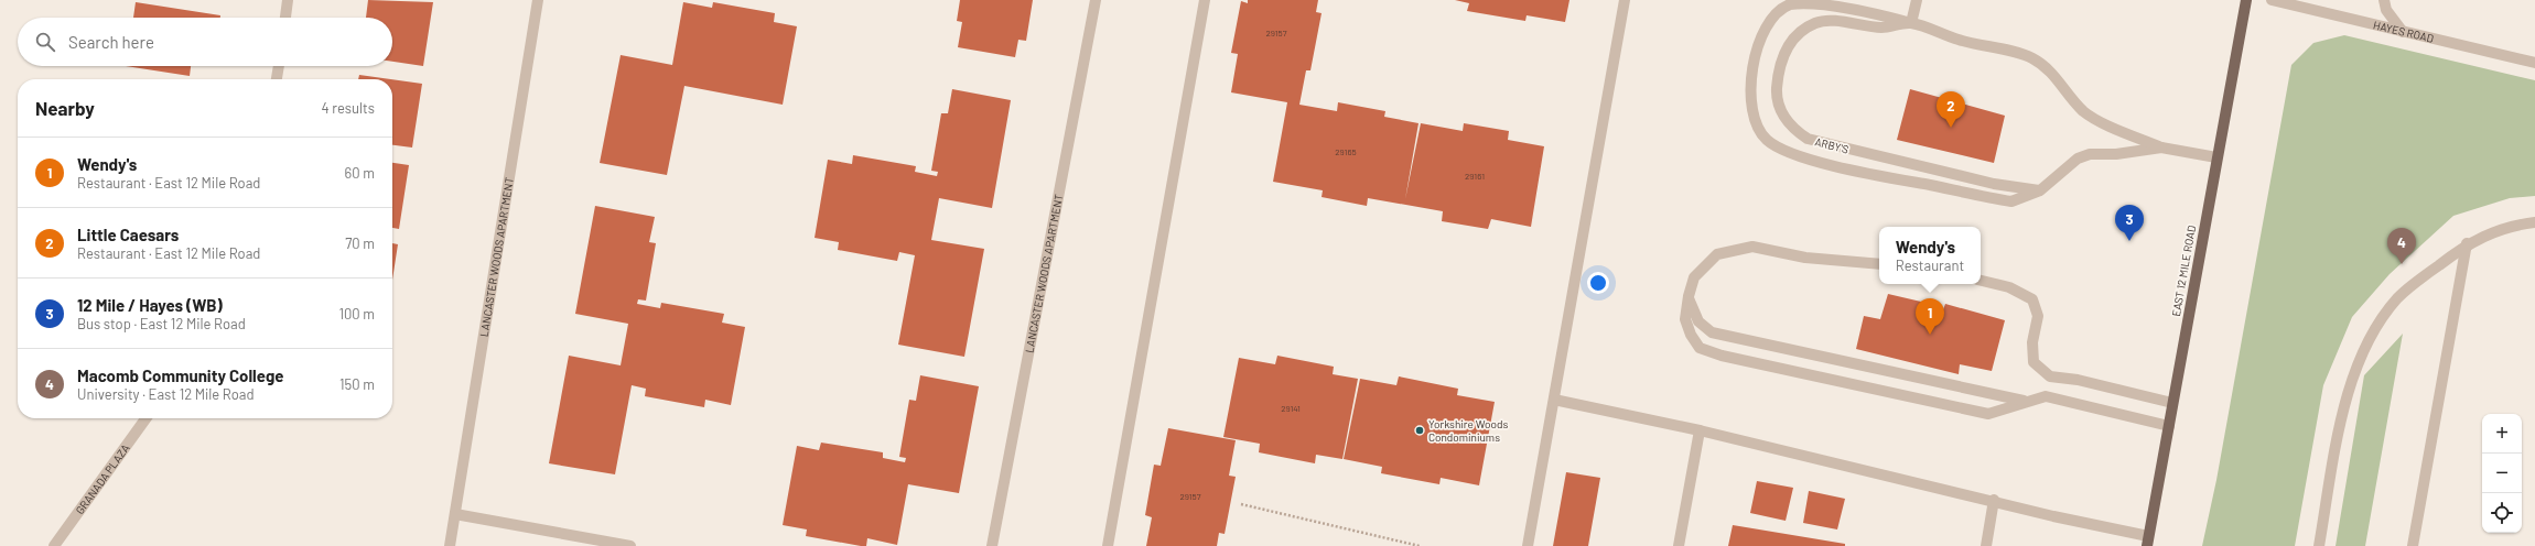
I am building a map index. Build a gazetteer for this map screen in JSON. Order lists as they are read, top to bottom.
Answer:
{
  "streets": {
    "main road": ["EAST 12 MILE ROAD"],
    "street": [
      "HAYES ROAD",
      "ARBY'S",
      "LANCASTER WOODS APARTMENT",
      "GRANADA PLAZA"
    ]
  },
  "places": ["Yorkshire Woods Condominiums"],
  "house_numbers": [
    "29157",
    "29165",
    "29161",
    "29141",
    "29157"
  ],
  "page": {
    "search": "Search here",
    "heading": ["Nearby", "4 results"],
    "pins": [
      "2",
      "3",
      "4",
      "1"
    ],
    "list": [
      {
        "mark": "1",
        "name": "Wendy's",
        "note": "Restaurant · East 12 Mile Road",
        "value": "60 m"
      },
      {
        "mark": "2",
        "name": "Little Caesars",
        "note": "Restaurant · East 12 Mile Road",
        "value": "70 m"
      },
      {
        "mark": "3",
        "name": "12 Mile / Hayes (WB)",
        "note": "Bus stop · East 12 Mile Road",
        "value": "100 m"
      },
      {
        "mark": "4",
        "name": "Macomb Community College",
        "note": "University · East 12 Mile Road",
        "value": "150 m"
      }
    ],
    "popup": ["Wendy's", "Restaurant"],
    "map_buttons": ["+", "−"]
  }
}
